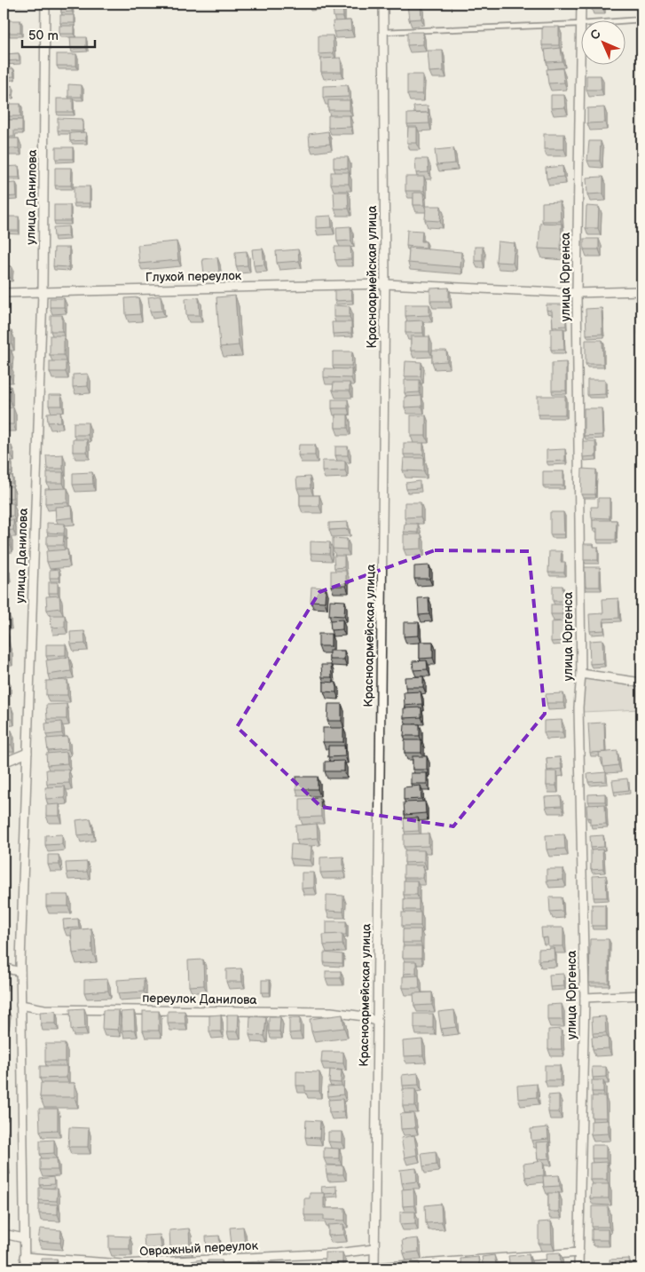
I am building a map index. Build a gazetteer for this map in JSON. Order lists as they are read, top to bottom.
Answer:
{
  "streets": {
    "street": [
      "улица Данилова",
      "Глухой переулок",
      "Красноармейская улица",
      "улица Юргенса",
      "переулок Данилова",
      "Овражный переулок"
    ]
  },
  "crossings": [
    ["улица Данилова", "Глухой переулок"],
    ["улица Данилова", "переулок Данилова"],
    ["улица Данилова", "Овражный переулок"],
    ["Глухой переулок", "Красноармейская улица"],
    ["Глухой переулок", "улица Юргенса"],
    ["Красноармейская улица", "переулок Данилова"],
    ["Красноармейская улица", "Овражный переулок"]
  ],
  "scale_bar": "50 m",
  "north": "top left"
}
